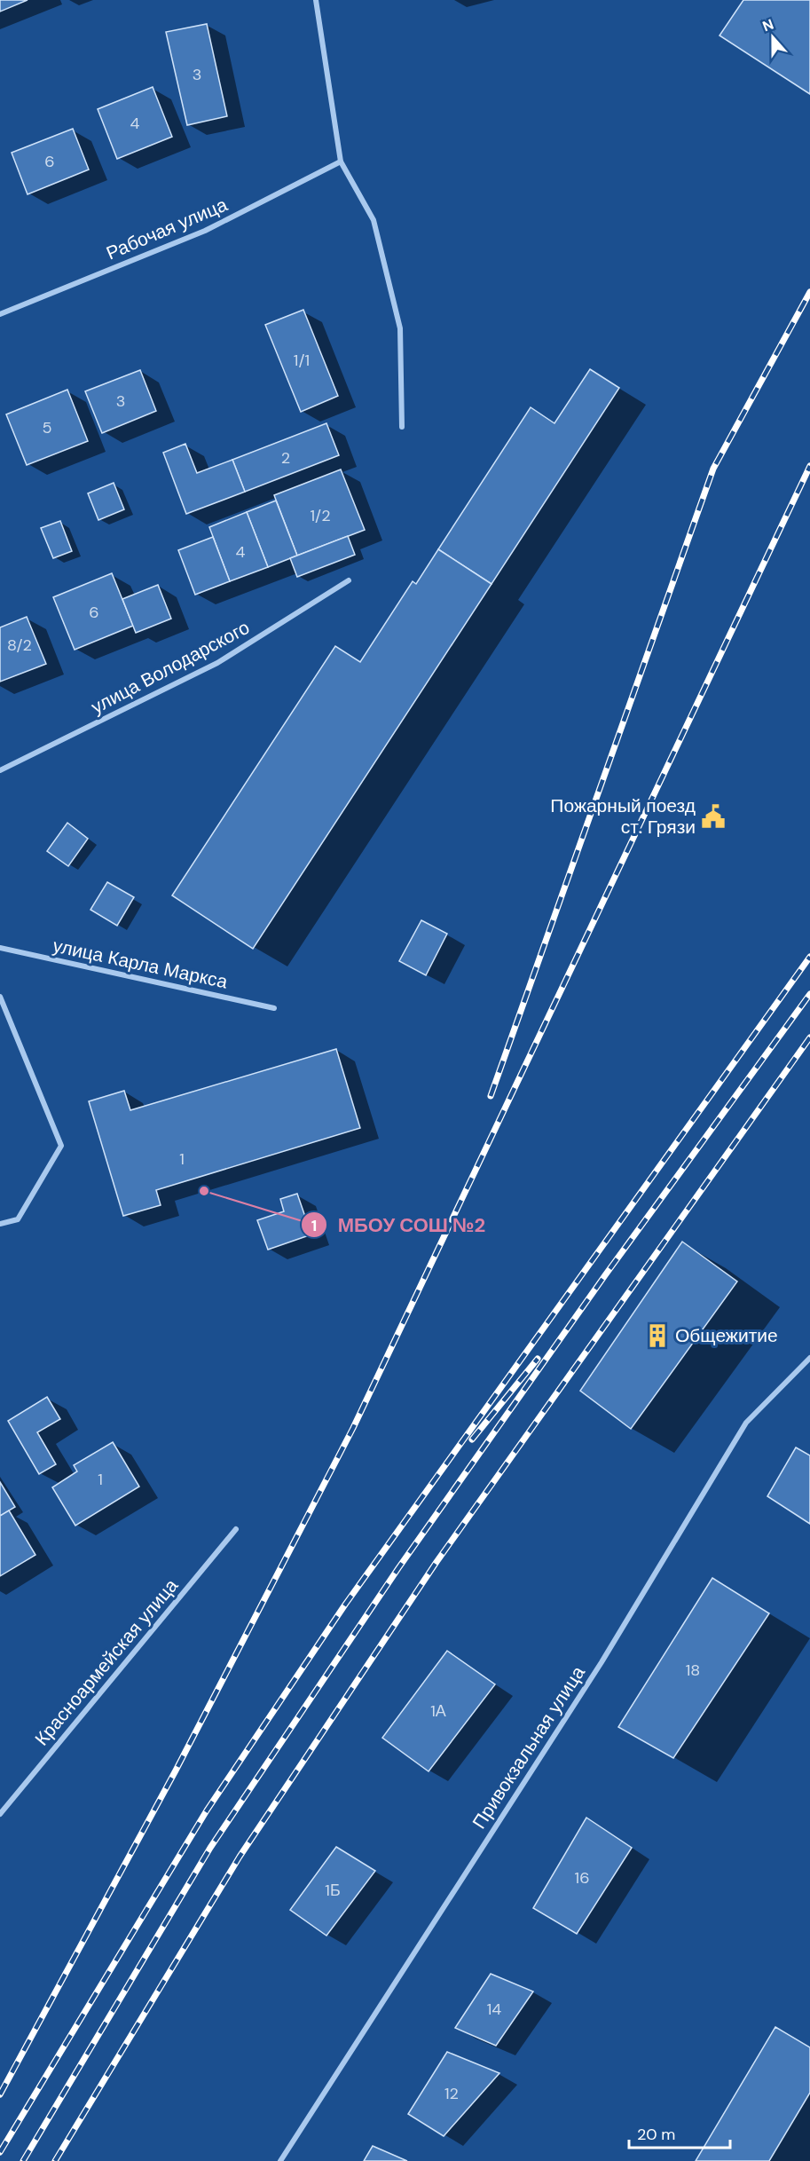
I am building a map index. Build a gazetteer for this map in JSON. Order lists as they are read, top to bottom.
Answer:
{
  "streets": {
    "street": [
      "Рабочая улица",
      "улица Володарского",
      "улица Карла Маркса",
      "Красноармейская улица",
      "Привокзальная улица"
    ]
  },
  "places": {
    "public building": ["Пожарный поезд ст. Грязи"],
    "other": ["МБОУ СОШ №2"],
    "building": ["Общежитие"]
  },
  "house_numbers": [
    "3",
    "4",
    "6",
    "1/1",
    "3",
    "5",
    "2",
    "1/2",
    "4",
    "6",
    "8/2",
    "1",
    "1",
    "18",
    "1А",
    "16",
    "1Б",
    "14",
    "12"
  ],
  "scale_bar": "20 m",
  "north": "top"
}
